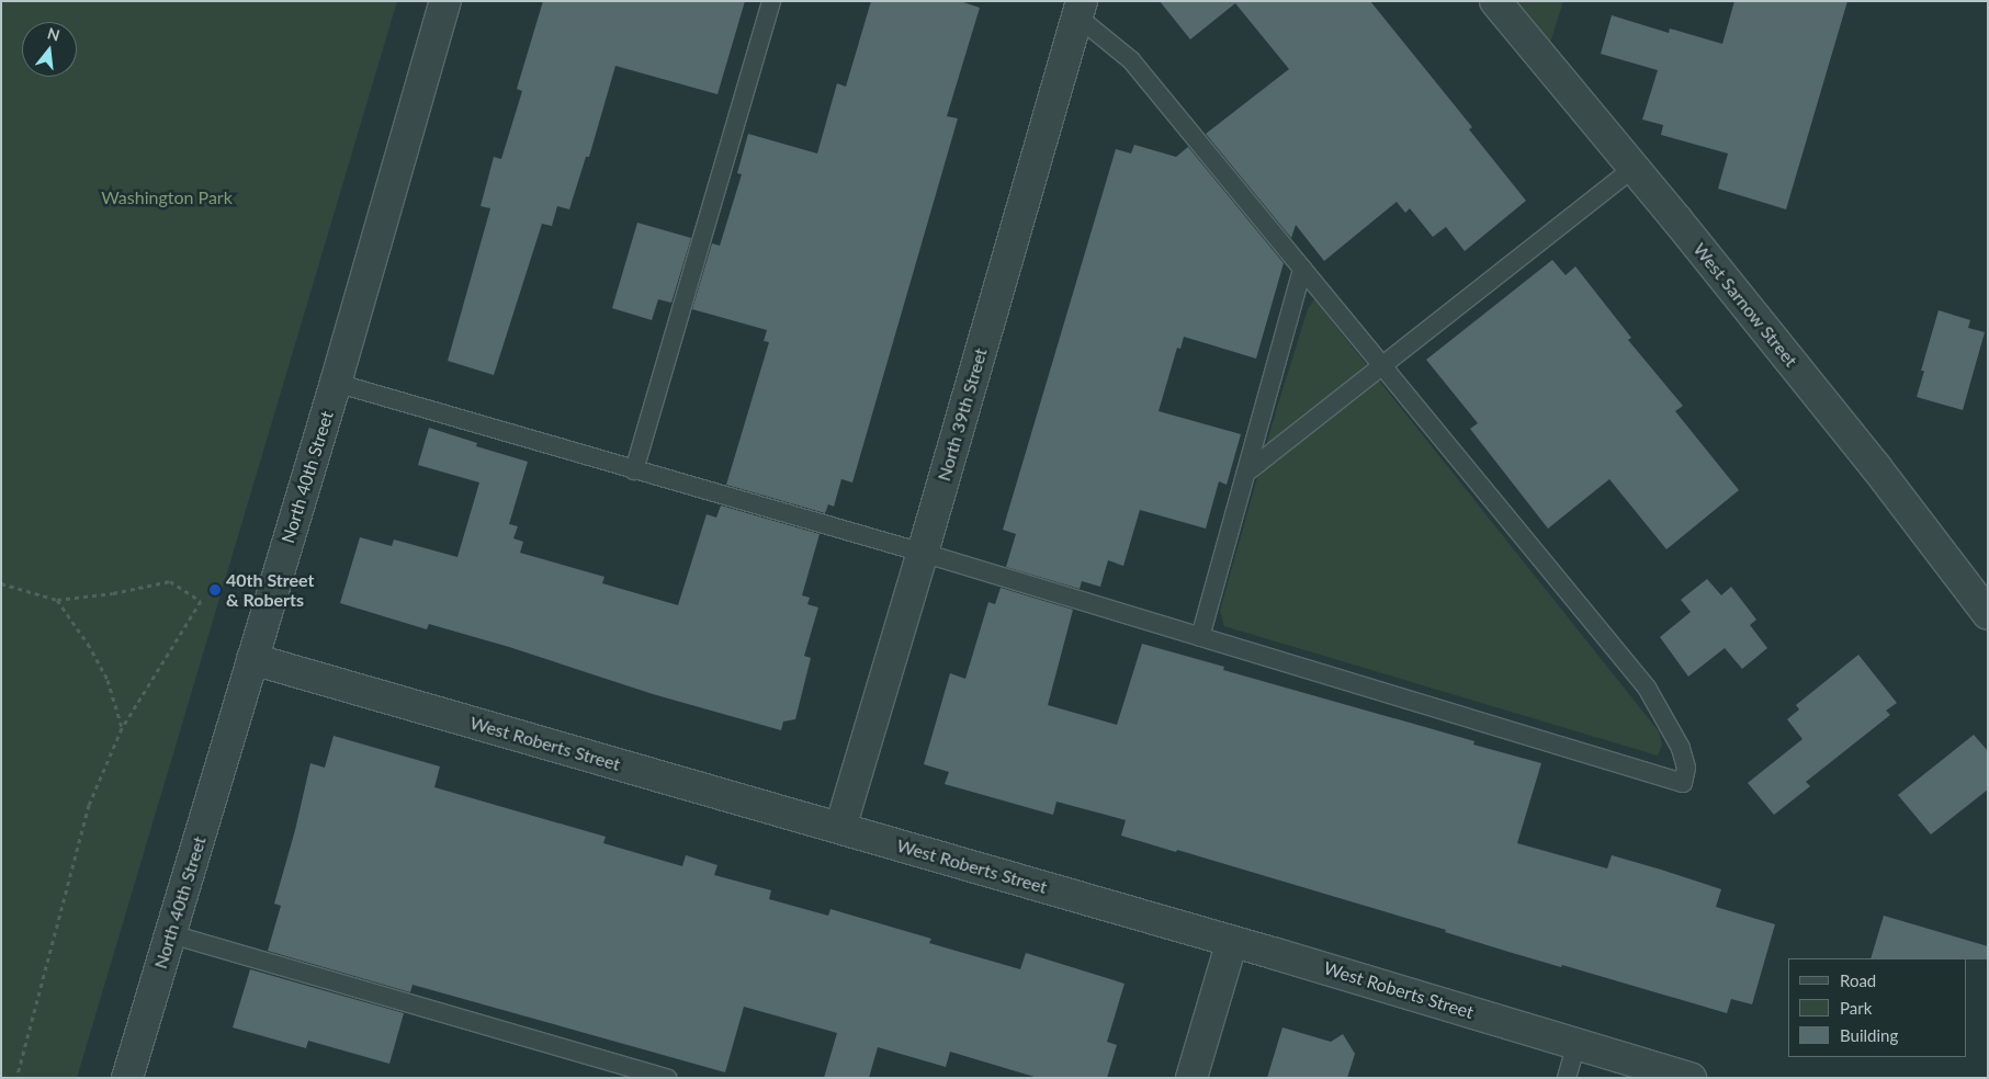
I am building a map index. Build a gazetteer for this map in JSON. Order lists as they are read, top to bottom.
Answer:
{
  "streets": {
    "street": [
      "West Sarnow Street",
      "North 39th Street",
      "North 40th Street",
      "West Roberts Street"
    ]
  },
  "crossings": [
    ["North 39th Street", "West Roberts Street"],
    ["North 40th Street", "West Roberts Street"]
  ],
  "parks": ["Washington Park"],
  "places": ["40th Street & Roberts"],
  "legend": ["Road", "Park", "Building"],
  "north": "top"
}
